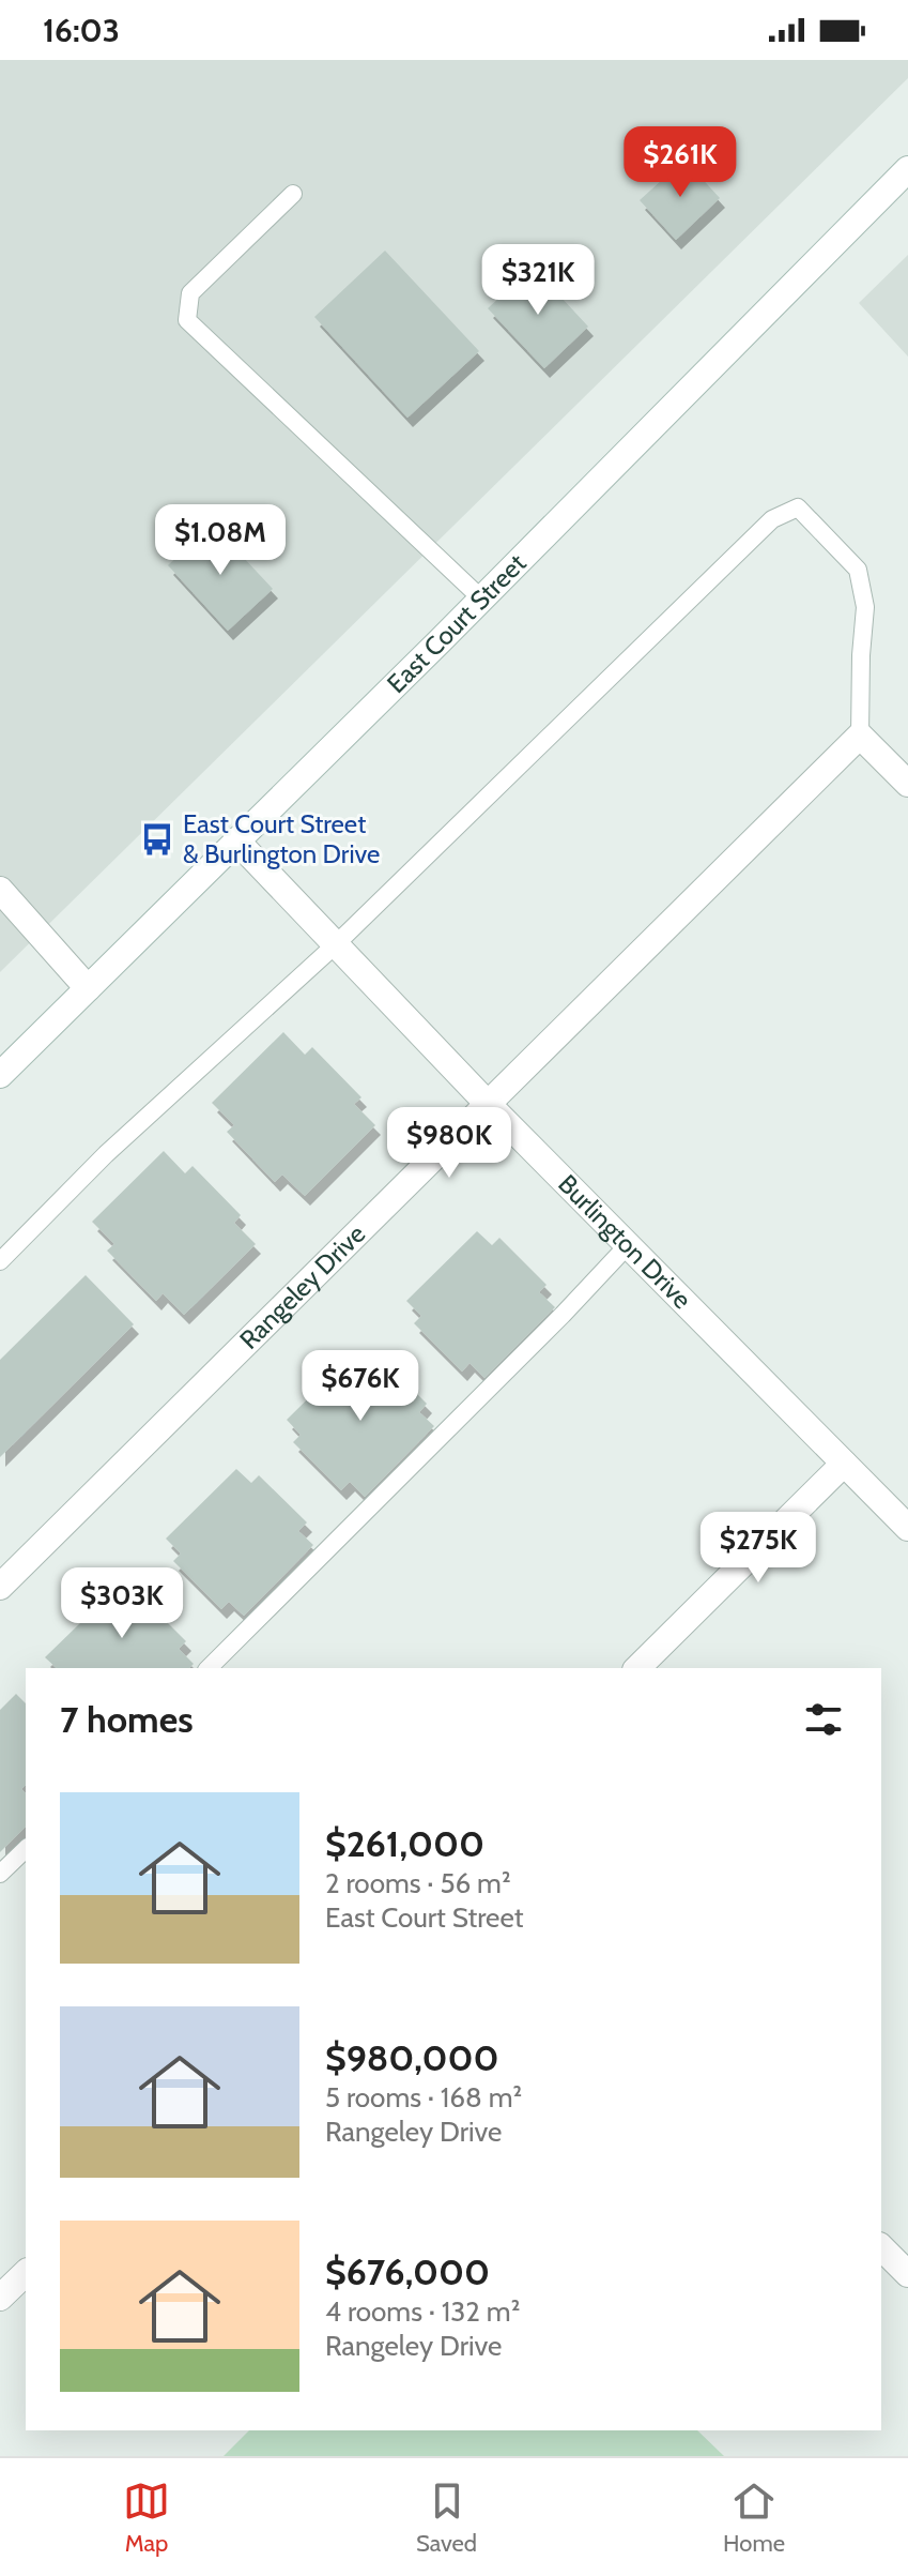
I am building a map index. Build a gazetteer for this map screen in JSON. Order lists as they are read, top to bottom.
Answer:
{
  "streets": {
    "street": ["East Court Street", "Burlington Drive", "Rangeley Drive"]
  },
  "crossings": [
    ["East Court Street", "Burlington Drive"],
    ["Burlington Drive", "Rangeley Drive"]
  ],
  "places": {
    "bus stop": ["East Court Street & Burlington Drive"]
  },
  "page": {
    "status": "16:03",
    "price": [
      "$261K",
      "$321K",
      "$1.08M",
      "$980K",
      "$676K",
      "$275K",
      "$303K"
    ],
    "heading": "7 homes",
    "list": [
      {
        "name": "$261,000",
        "note": "2 rooms · 56 m² · East Court Street"
      },
      {
        "name": "$980,000",
        "note": "5 rooms · 168 m² · Rangeley Drive"
      },
      {
        "name": "$676,000",
        "note": "4 rooms · 132 m² · Rangeley Drive"
      }
    ],
    "tabs": ["Map", "Saved", "Home"]
  }
}
